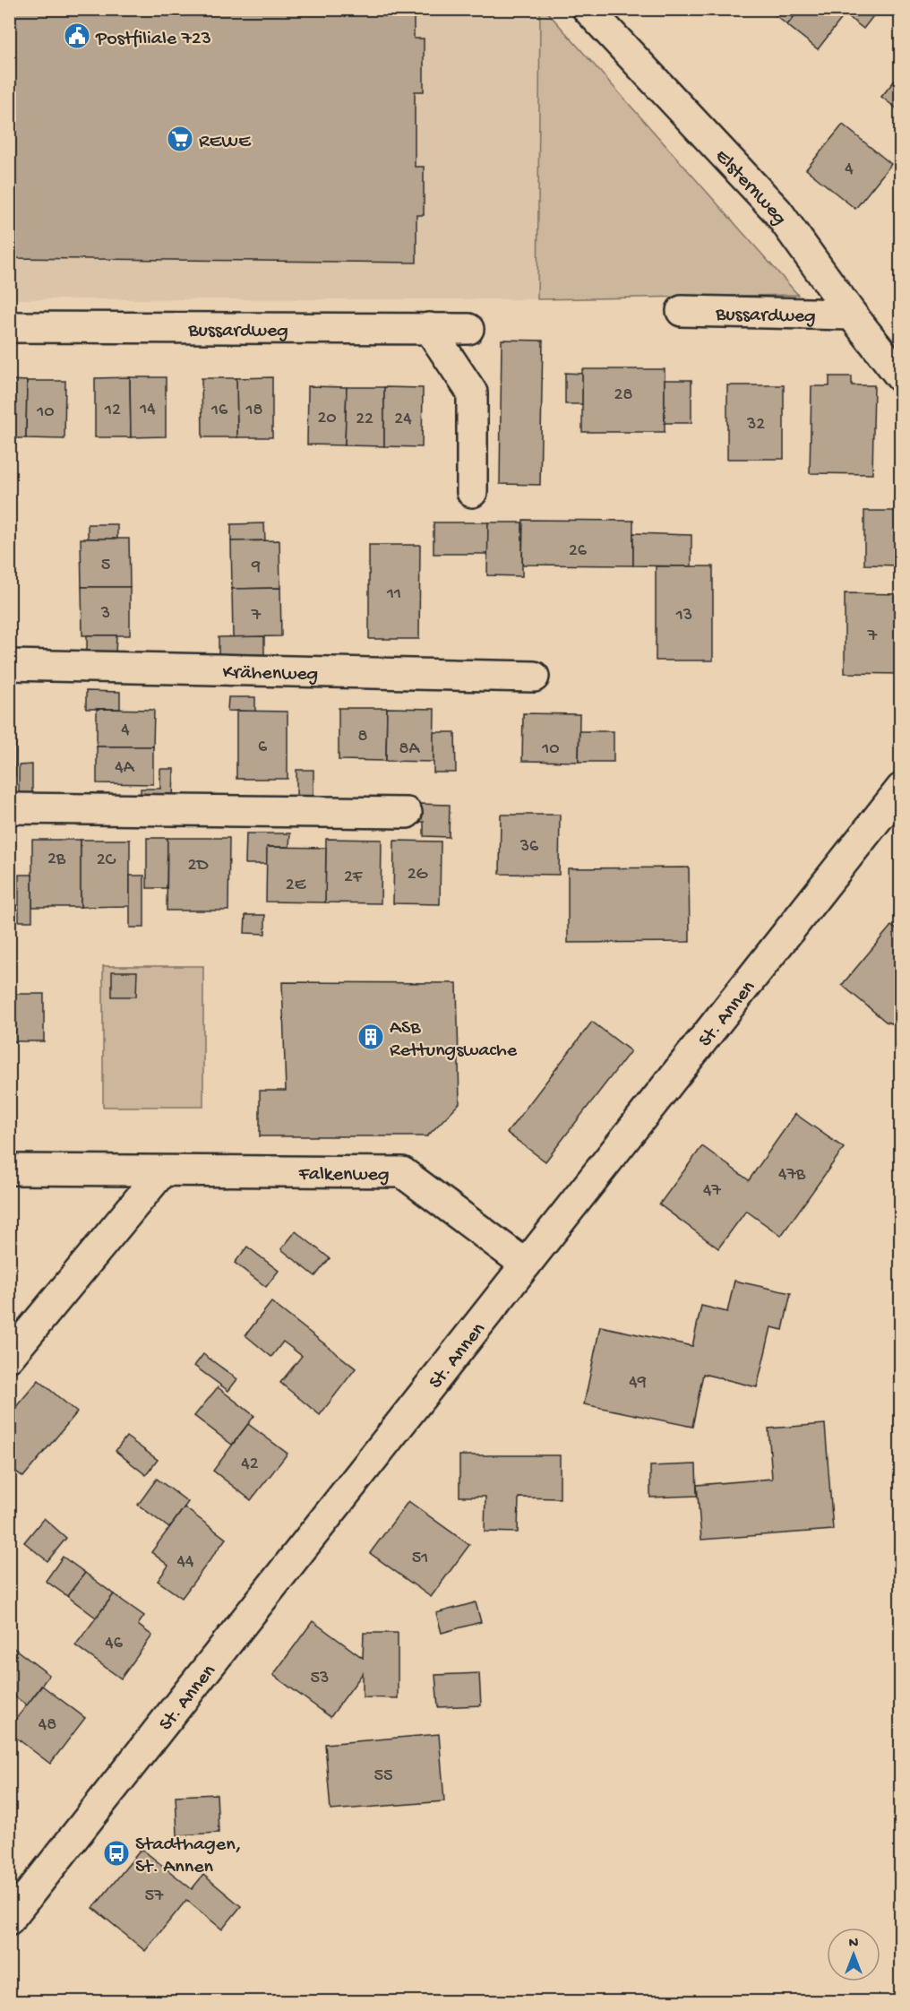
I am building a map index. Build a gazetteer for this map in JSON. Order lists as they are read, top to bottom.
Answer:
{
  "streets": {
    "street": [
      "Elsternweg",
      "Bussardweg",
      "Krähenweg",
      "St. Annen",
      "Falkenweg"
    ]
  },
  "crossings": [
    ["Elsternweg", "Bussardweg"],
    ["St. Annen", "Falkenweg"]
  ],
  "places": {
    "public building": ["Postfiliale 723"],
    "supermarket": ["REWE"],
    "building": ["ASB Rettungswache"],
    "bus stop": ["Stadthagen, St. Annen"]
  },
  "house_numbers": [
    "4",
    "28",
    "14",
    "12",
    "16",
    "18",
    "10",
    "20",
    "22",
    "24",
    "32",
    "26",
    "5",
    "9",
    "11",
    "3",
    "7",
    "13",
    "7",
    "4",
    "8",
    "6",
    "8A",
    "10",
    "4A",
    "36",
    "2B",
    "2C",
    "2D",
    "2G",
    "2F",
    "2E",
    "47B",
    "47",
    "49",
    "42",
    "51",
    "44",
    "46",
    "53",
    "48",
    "55",
    "57"
  ],
  "north": "top"
}
